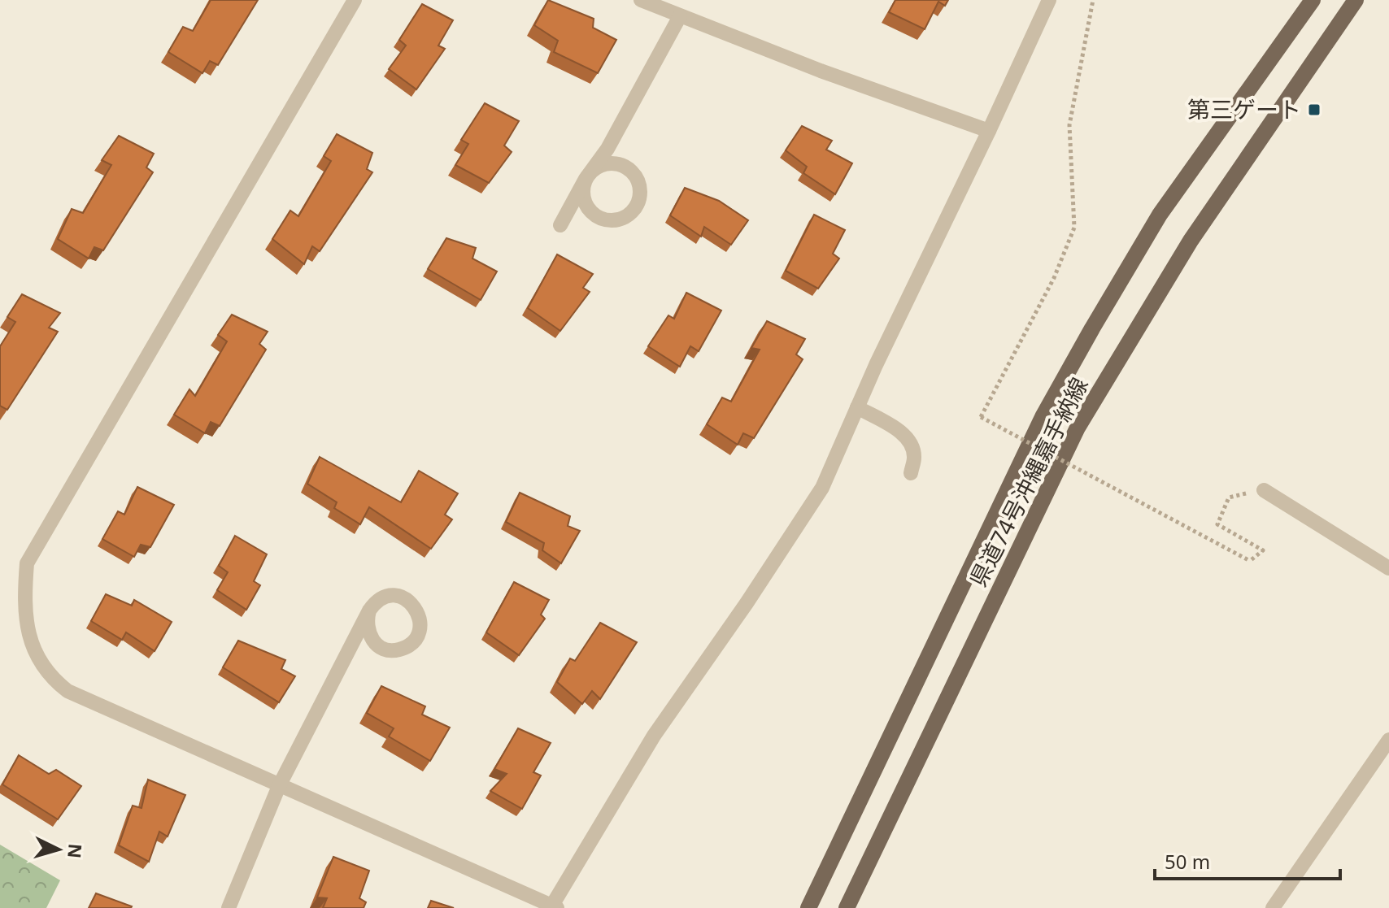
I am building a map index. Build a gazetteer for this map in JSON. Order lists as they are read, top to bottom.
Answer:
{
  "streets": {
    "main road": ["県道74号沖縄嘉手納線"]
  },
  "places": {
    "transit": ["第三ゲート"]
  },
  "scale_bar": "50 m",
  "north": "right"
}
